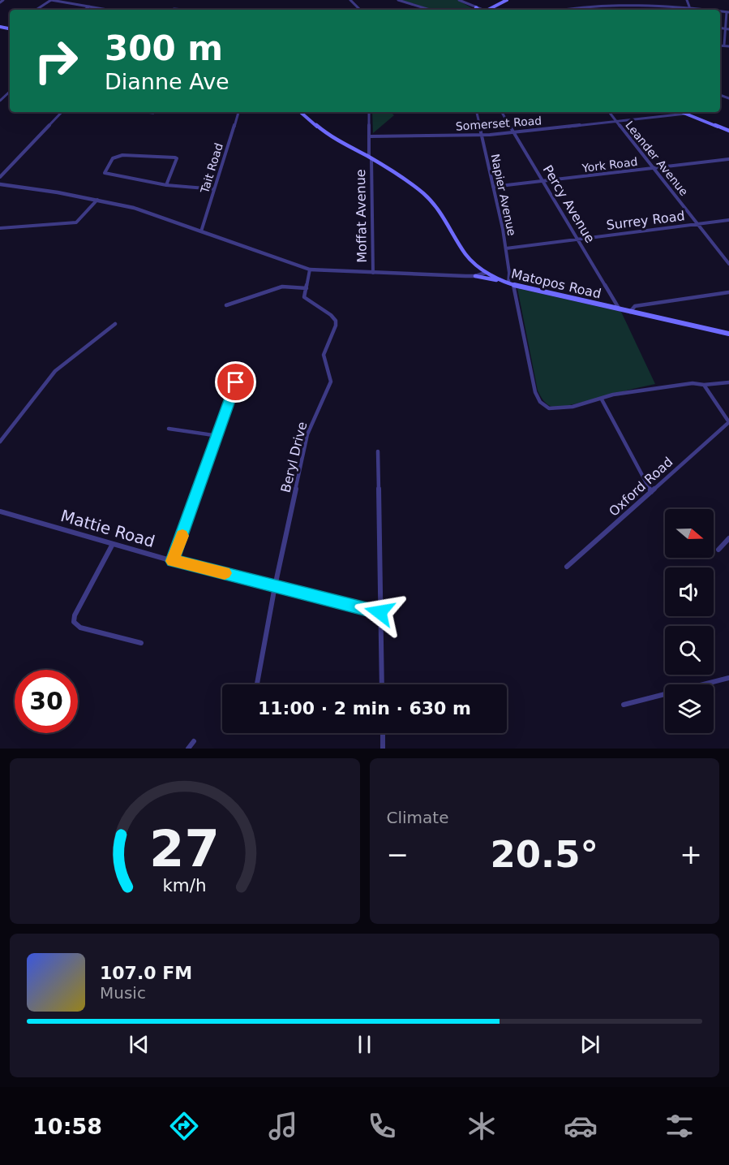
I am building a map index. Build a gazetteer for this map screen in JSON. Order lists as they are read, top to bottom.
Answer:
{
  "streets": {
    "main road": ["Matopos Road"],
    "street": [
      "Somerset Road",
      "Leander Avenue",
      "York Road",
      "Tait Road",
      "Napier Avenue",
      "Percy Avenue",
      "Moffat Avenue",
      "Surrey Road",
      "Beryl Drive",
      "Oxford Road",
      "Mattie Road"
    ]
  },
  "crossings": [
    ["Somerset Road", "Leander Avenue"],
    ["Somerset Road", "Napier Avenue"],
    ["Somerset Road", "Percy Avenue"],
    ["Somerset Road", "Moffat Avenue"],
    ["Leander Avenue", "York Road"],
    ["Leander Avenue", "Surrey Road"],
    ["York Road", "Napier Avenue"],
    ["York Road", "Percy Avenue"],
    ["Napier Avenue", "Surrey Road"],
    ["Napier Avenue", "Matopos Road"],
    ["Napier Avenue", "Oxford Road"],
    ["Percy Avenue", "Surrey Road"],
    ["Percy Avenue", "Matopos Road"],
    ["Moffat Avenue", "Matopos Road"],
    ["Beryl Drive", "Mattie Road"]
  ],
  "north": "right",
  "page": {
    "turn": ["300 m", "Dianne Ave"],
    "limit": "30",
    "trip": "11:00 · 2 min · 630 m",
    "tile": "Climate",
    "heat": ["−", "20.5°", "+"],
    "song": ["107.0 FM", "Music"],
    "tabs": "10:58",
    "gauge": ["27", "km/h"]
  }
}
